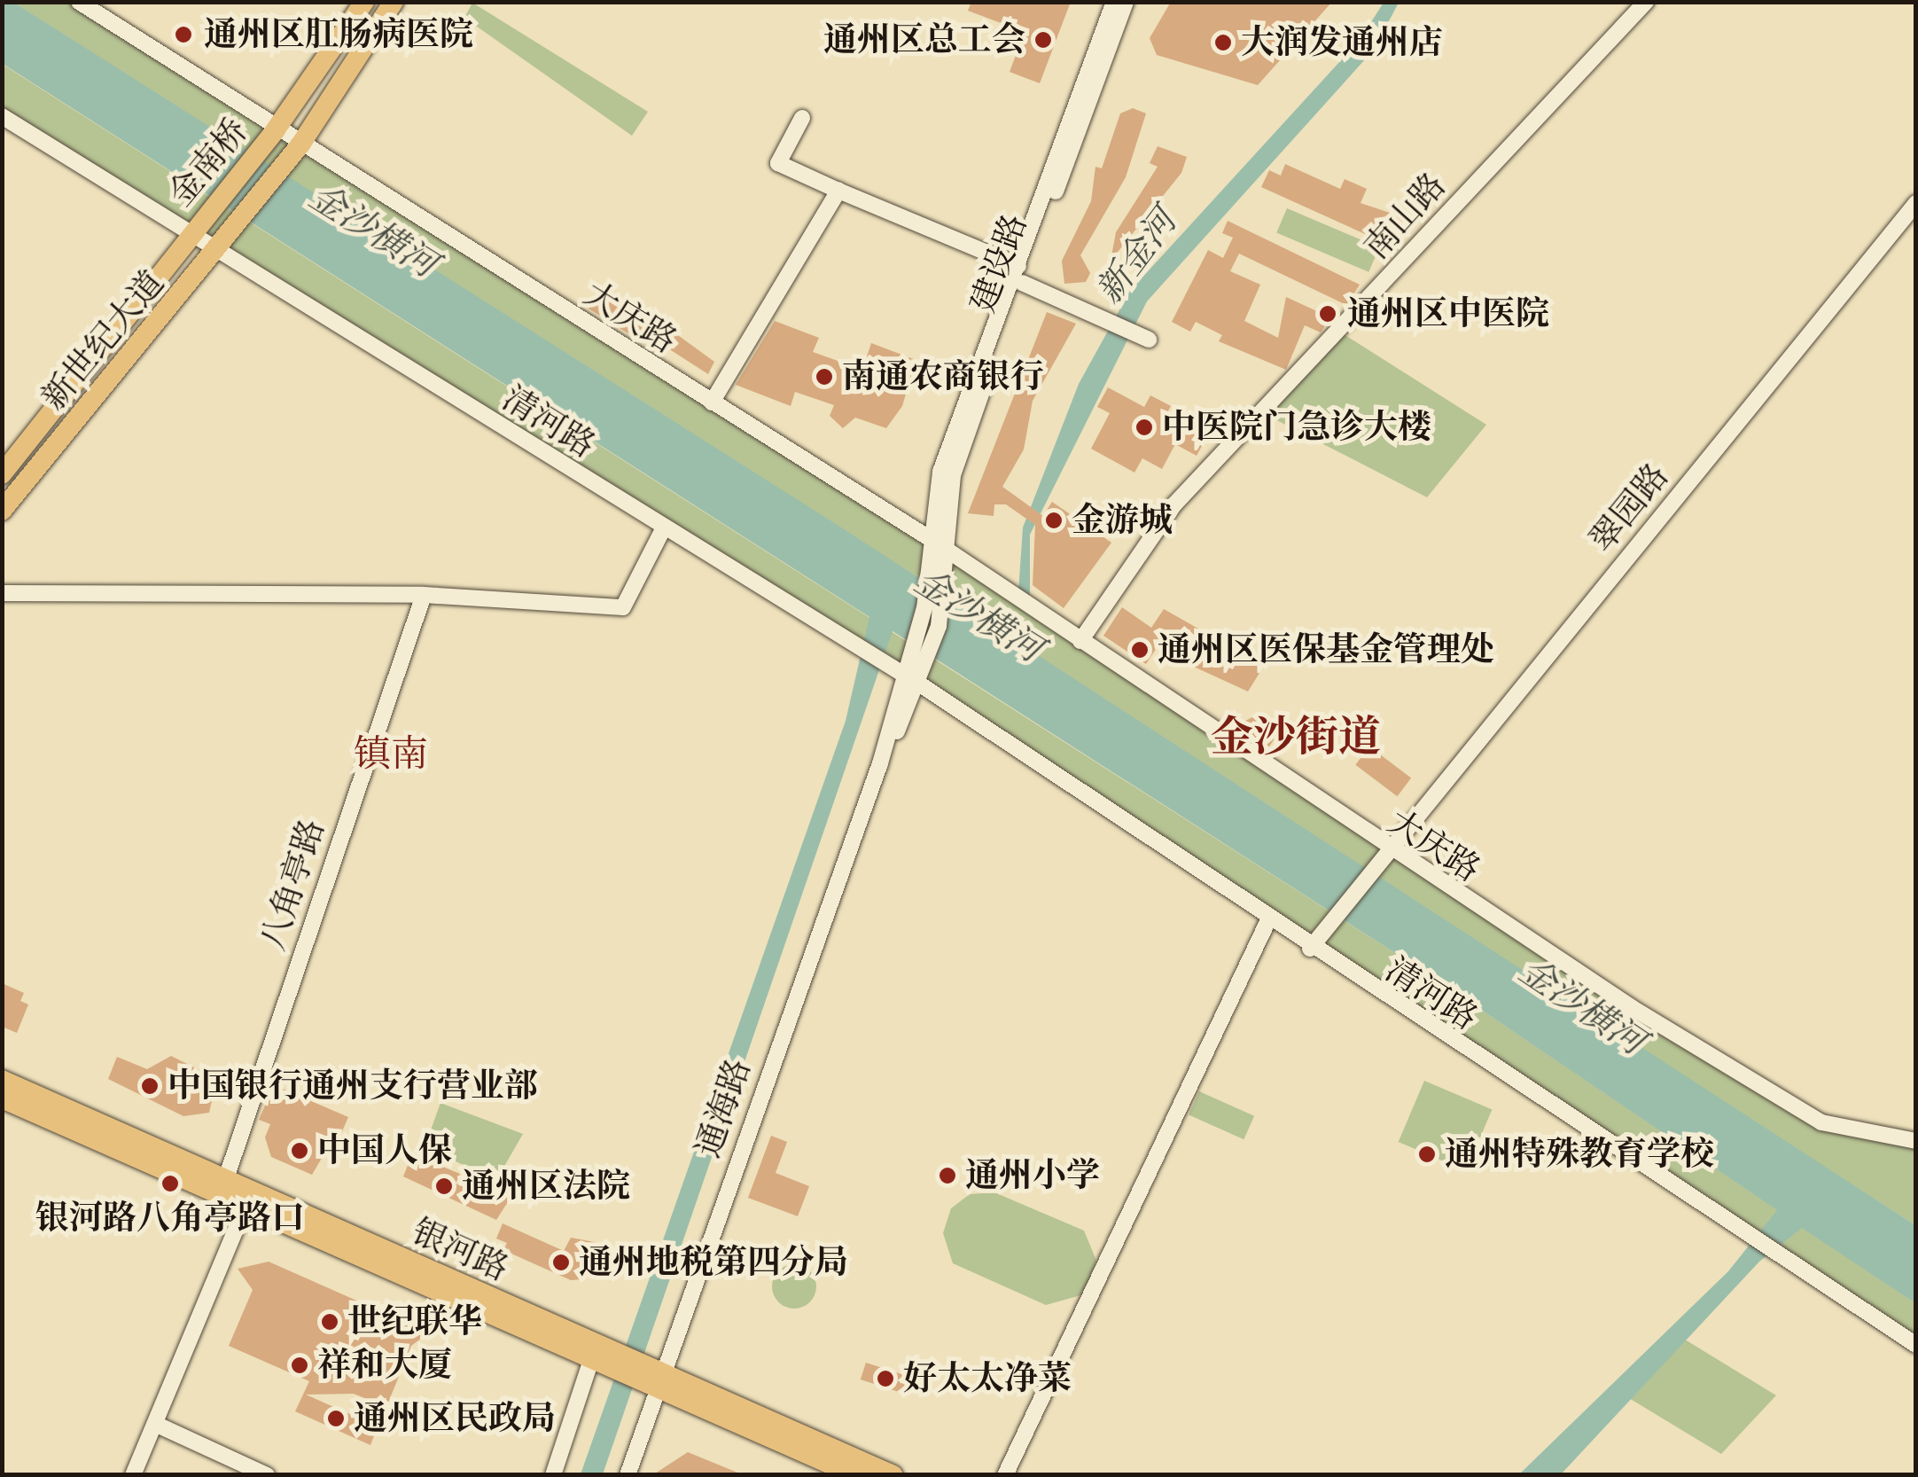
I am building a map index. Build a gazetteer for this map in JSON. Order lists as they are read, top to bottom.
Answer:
{
  "streets": {
    "main road": ["金南桥", "新世纪大道", "银河路"],
    "street": [
      "南山路",
      "建设路",
      "大庆路",
      "清河路",
      "翠园路",
      "八角亭路",
      "通海路"
    ]
  },
  "crossings": [
    ["金南桥", "大庆路"],
    ["金南桥", "新世纪大道"],
    ["金南桥", "清河路"],
    ["南山路", "大庆路"],
    ["建设路", "大庆路"],
    ["建设路", "清河路"],
    ["建设路", "通海路"],
    ["大庆路", "翠园路"],
    ["新世纪大道", "清河路"],
    ["清河路", "翠园路"],
    ["清河路", "通海路"],
    ["八角亭路", "银河路"],
    ["通海路", "银河路"]
  ],
  "districts": ["金沙街道", "镇南"],
  "water": ["金沙横河", "新金河"],
  "places": [
    "通州区肛肠病医院",
    "通州区总工会",
    "大润发通州店",
    "通州区中医院",
    "南通农商银行",
    "中医院门急诊大楼",
    "金游城",
    "通州区医保基金管理处",
    "中国银行通州支行营业部",
    "中国人保",
    "通州特殊教育学校",
    "通州小学",
    "银河路八角亭路口",
    "通州区法院",
    "通州地税第四分局",
    "世纪联华",
    "祥和大厦",
    "好太太净菜",
    "通州区民政局"
  ]
}
